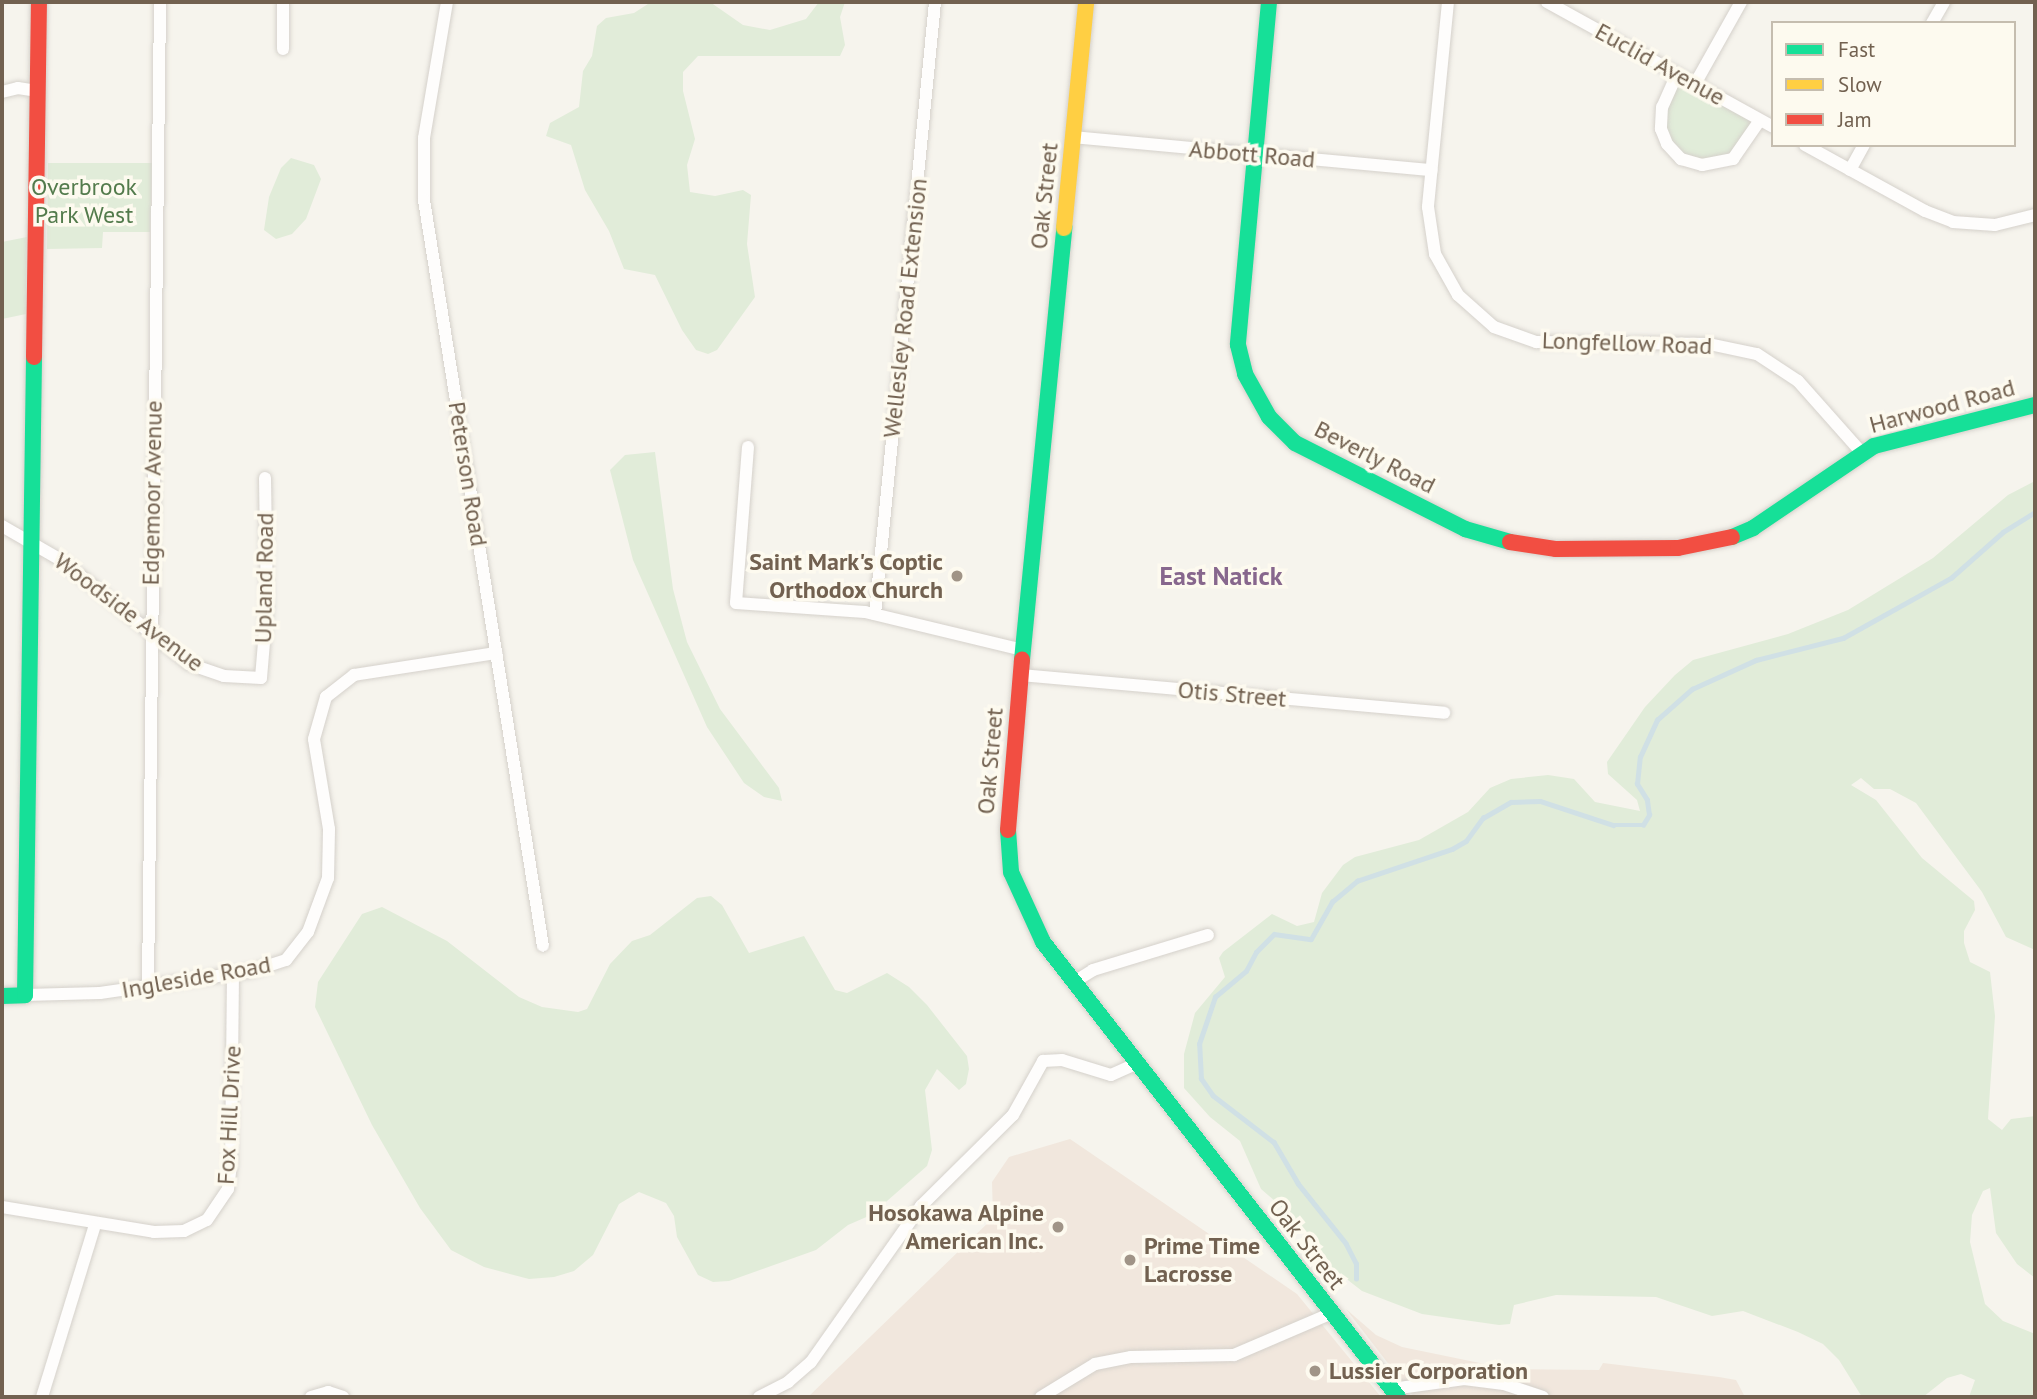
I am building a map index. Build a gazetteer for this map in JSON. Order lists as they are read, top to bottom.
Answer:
{
  "streets": {
    "street": [
      "Euclid Avenue",
      "Abbott Road",
      "Oak Street",
      "Wellesley Road Extension",
      "Longfellow Road",
      "Harwood Road",
      "Beverly Road",
      "Peterson Road",
      "Edgemoor Avenue",
      "Upland Road",
      "Woodside Avenue",
      "Otis Street",
      "Ingleside Road",
      "Fox Hill Drive"
    ]
  },
  "crossings": [
    ["Abbott Road", "Oak Street"],
    ["Abbott Road", "Longfellow Road"],
    ["Abbott Road", "Beverly Road"],
    ["Oak Street", "Otis Street"],
    ["Longfellow Road", "Harwood Road"],
    ["Longfellow Road", "Beverly Road"],
    ["Harwood Road", "Beverly Road"],
    ["Peterson Road", "Ingleside Road"],
    ["Edgemoor Avenue", "Woodside Avenue"],
    ["Edgemoor Avenue", "Ingleside Road"],
    ["Upland Road", "Woodside Avenue"],
    ["Ingleside Road", "Fox Hill Drive"]
  ],
  "districts": ["East Natick"],
  "parks": ["Overbrook Park West"],
  "places": [
    "Saint Mark's Coptic Orthodox Church",
    "Hosokawa Alpine American Inc.",
    "Prime Time Lacrosse",
    "Lussier Corporation"
  ],
  "legend": ["Fast", "Slow", "Jam"]
}
